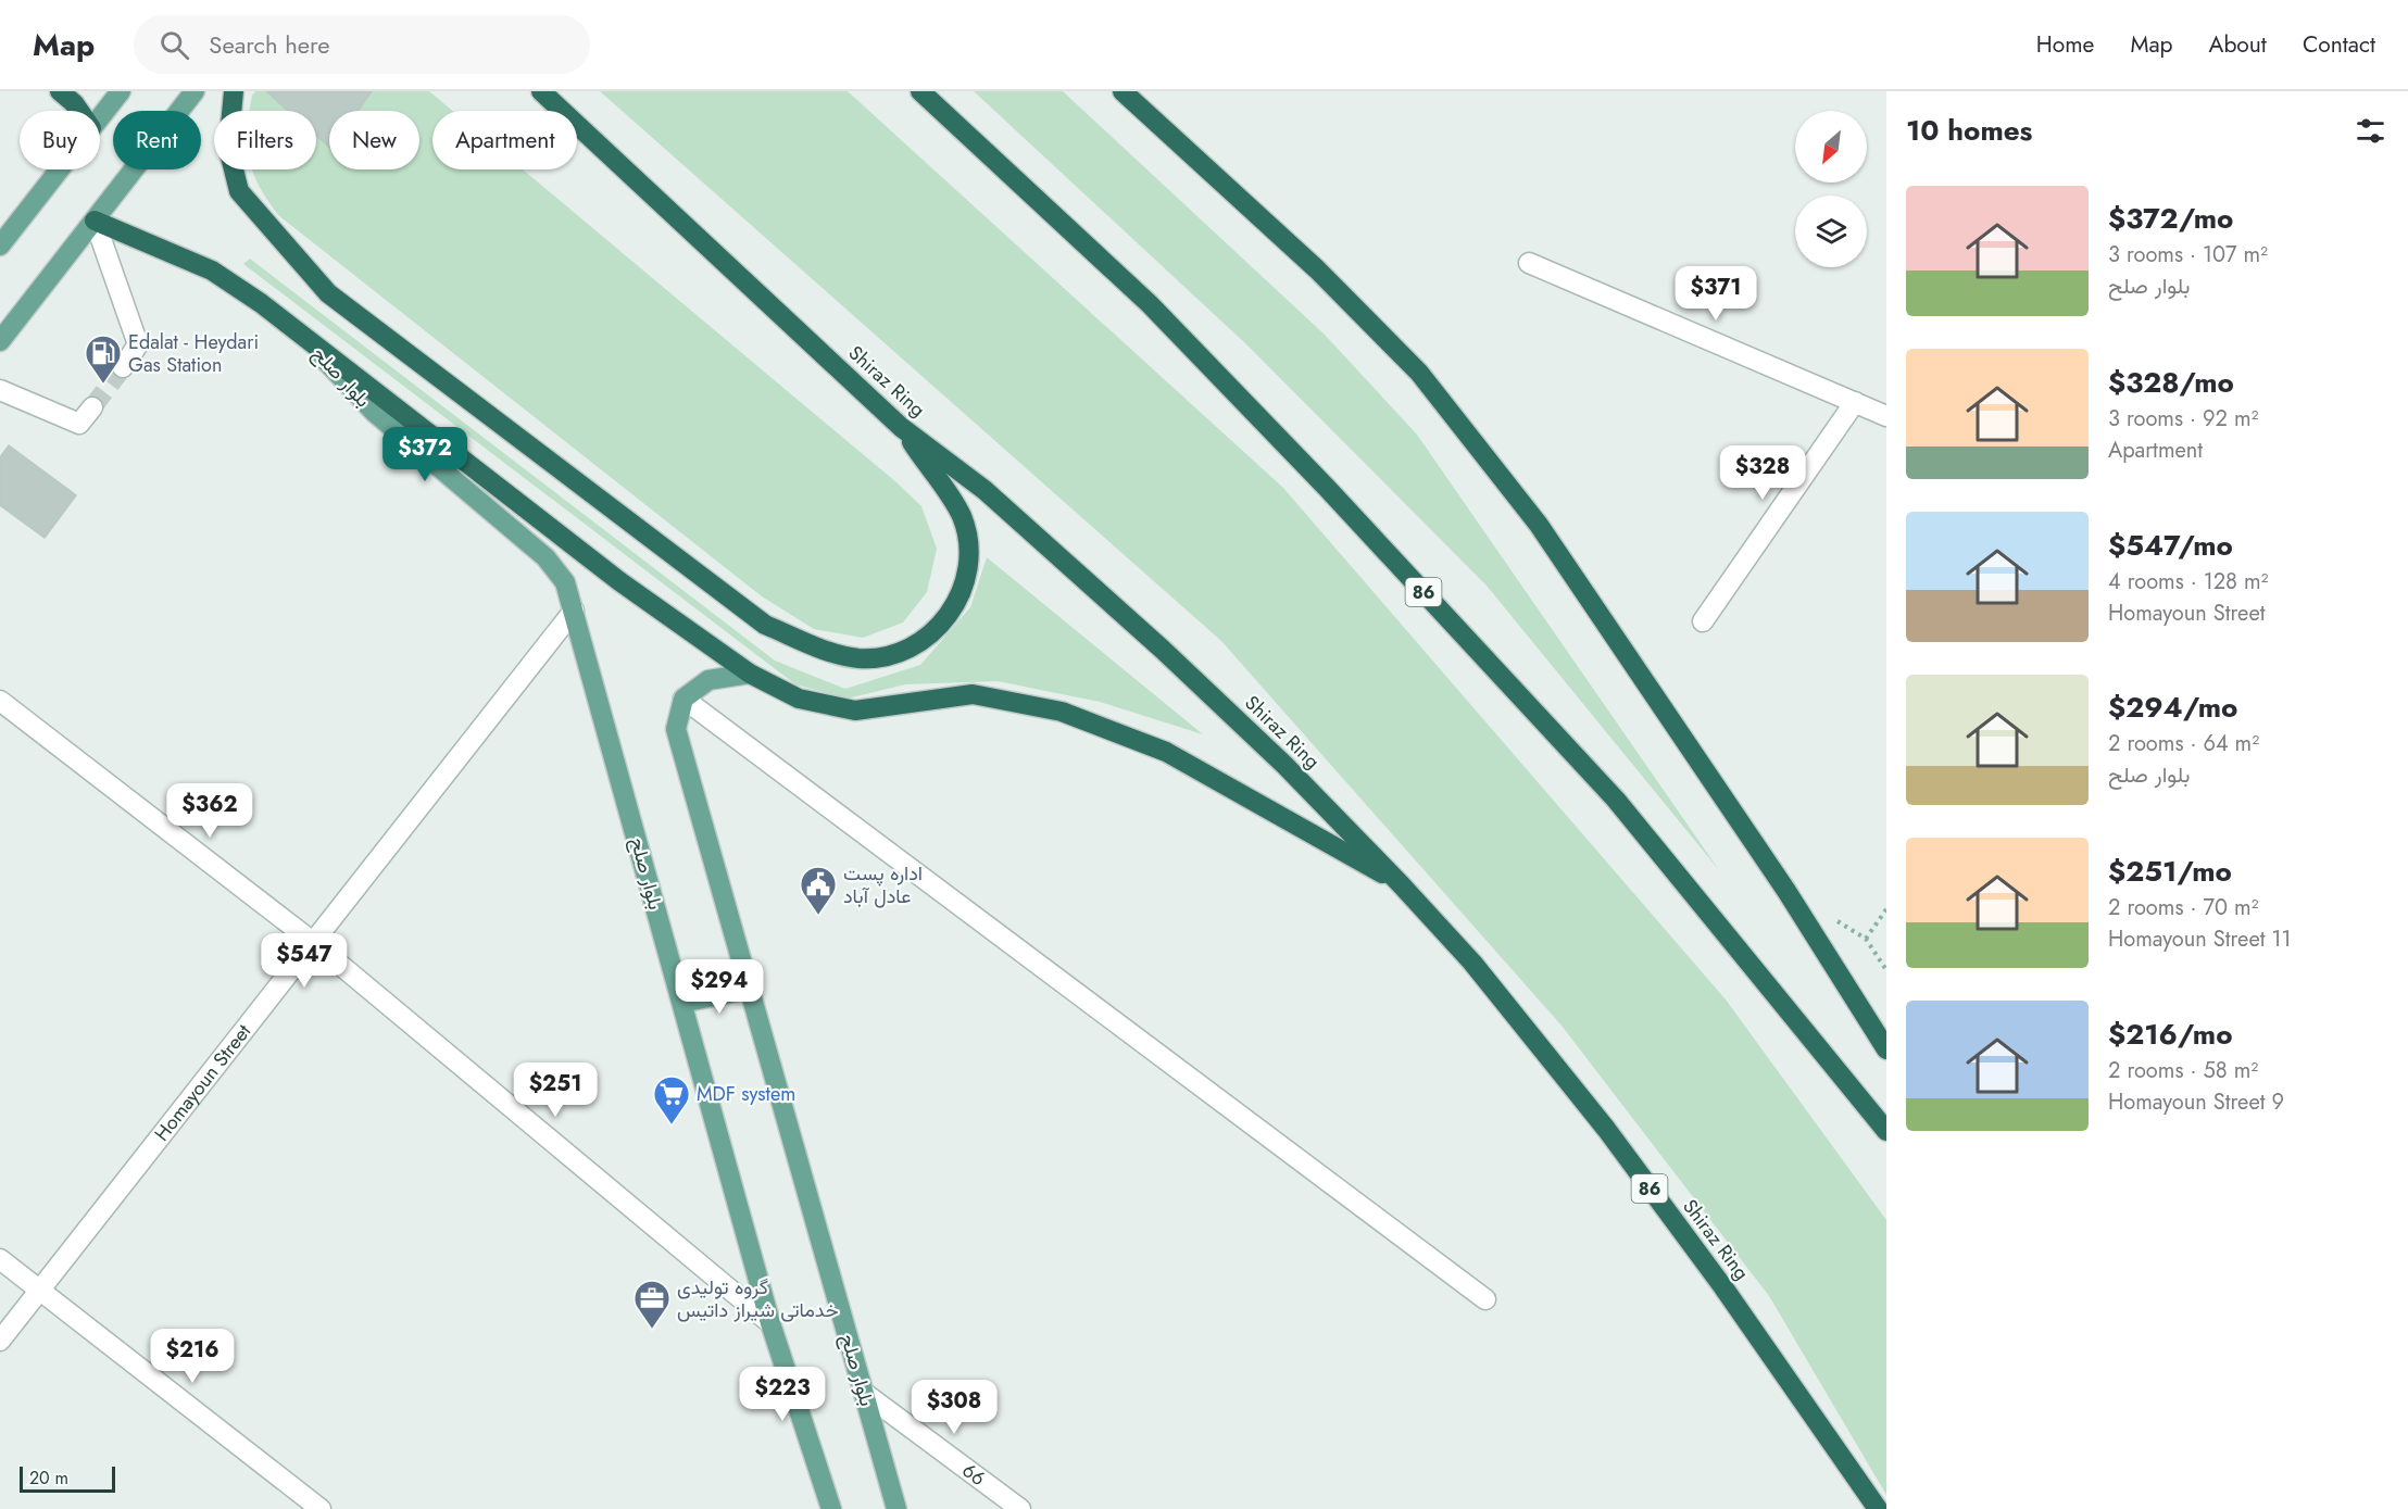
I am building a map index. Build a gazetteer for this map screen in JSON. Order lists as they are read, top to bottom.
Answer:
{
  "streets": {
    "highway": ["Shiraz Ring", "86"],
    "main road": ["بلوار صلح"],
    "street": ["Homayoun Street", "66"]
  },
  "crossings": [
    ["بلوار صلح", "Homayoun Street"],
    ["بلوار صلح", "66"]
  ],
  "places": {
    "fuel station": ["Edalat - Heydari Gas Station"],
    "public building": ["اداره پست عادل آباد"],
    "supermarket": ["MDF system"],
    "office": ["گروه تولیدی خدماتی شیراز داتیس"]
  },
  "scale_bar": "20 m",
  "north": "bottom left",
  "page": {
    "header": "Map",
    "search": "Search here",
    "nav": [
      "Home",
      "Map",
      "About",
      "Contact"
    ],
    "heading": "10 homes",
    "chip": [
      "Buy",
      "Rent",
      "Filters",
      "New",
      "Apartment"
    ],
    "list": [
      {
        "name": "$372/mo",
        "note": "3 rooms · 107 m² · بلوار صلح"
      },
      {
        "name": "$328/mo",
        "note": "3 rooms · 92 m² · Apartment"
      },
      {
        "name": "$547/mo",
        "note": "4 rooms · 128 m² · Homayoun Street"
      },
      {
        "name": "$294/mo",
        "note": "2 rooms · 64 m² · بلوار صلح"
      },
      {
        "name": "$251/mo",
        "note": "2 rooms · 70 m² · Homayoun Street 11"
      },
      {
        "name": "$216/mo",
        "note": "2 rooms · 58 m² · Homayoun Street 9"
      }
    ],
    "price": [
      "$371",
      "$372",
      "$328",
      "$362",
      "$547",
      "$294",
      "$251",
      "$216",
      "$223",
      "$308"
    ],
    "scale": "20 m"
  }
}
